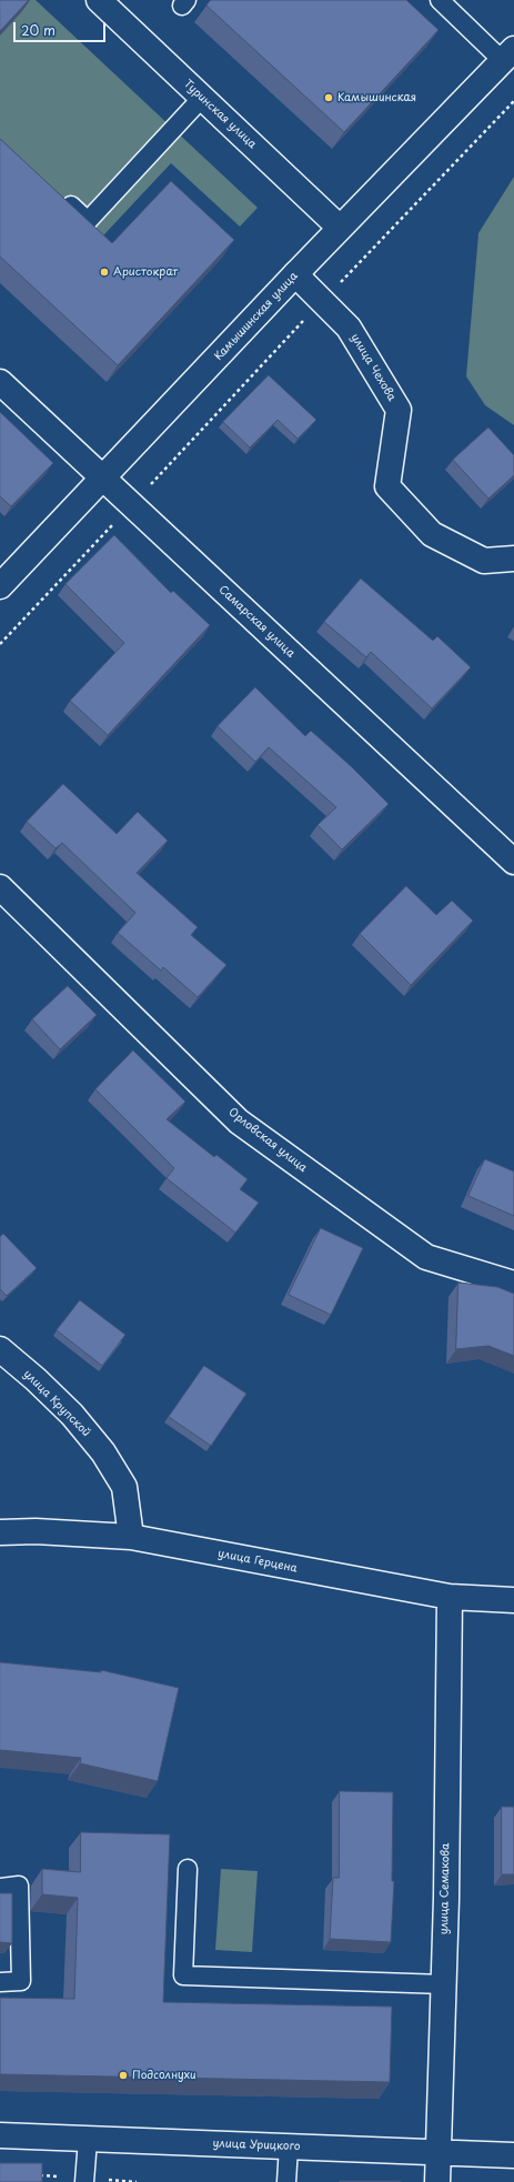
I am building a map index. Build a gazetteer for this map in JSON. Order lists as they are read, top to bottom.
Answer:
{
  "streets": {
    "street": [
      "Туринская улица",
      "Камышинская улица",
      "улица Чехова",
      "Самарская улица",
      "Орловская улица",
      "улица Крупской",
      "улица Герцена",
      "улица Семакова",
      "улица Урицкого"
    ]
  },
  "crossings": [
    ["Туринская улица", "Камышинская улица"],
    ["Камышинская улица", "улица Чехова"],
    ["Камышинская улица", "Самарская улица"],
    ["улица Крупской", "улица Герцена"],
    ["улица Герцена", "улица Семакова"],
    ["улица Семакова", "улица Урицкого"]
  ],
  "places": ["Камышинская", "Аристократ", "Подсолнухи"],
  "scale_bar": "20 m"
}
